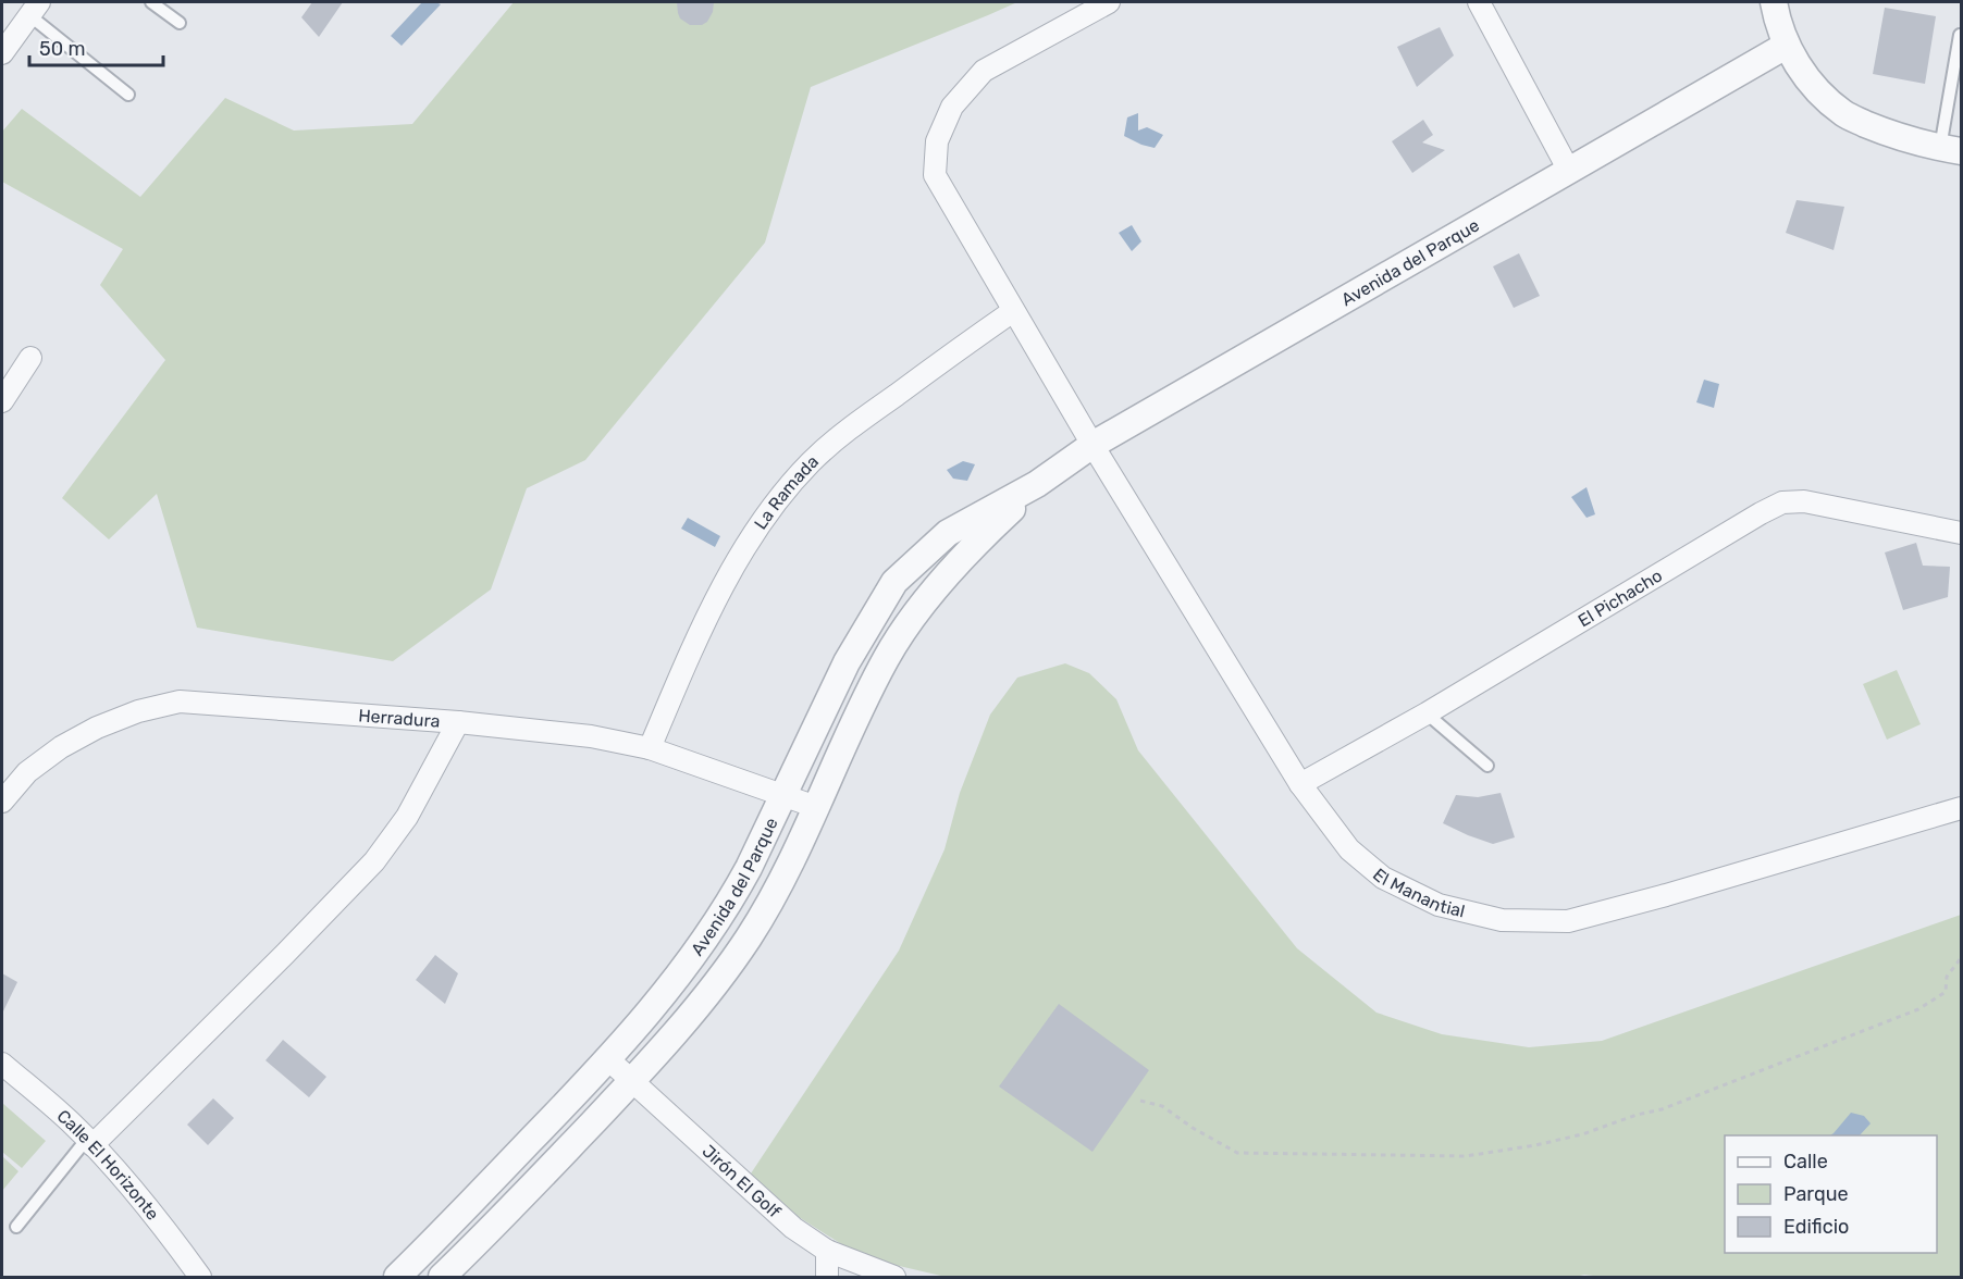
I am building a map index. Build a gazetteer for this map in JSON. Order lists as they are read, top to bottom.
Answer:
{
  "streets": {
    "street": [
      "Avenida del Parque",
      "La Ramada",
      "El Pichacho",
      "Herradura",
      "El Manantial",
      "Calle El Horizonte",
      "Jirón El Golf"
    ]
  },
  "crossings": [
    ["Avenida del Parque", "Herradura"],
    ["Avenida del Parque", "El Manantial"],
    ["Avenida del Parque", "Jirón El Golf"],
    ["La Ramada", "Herradura"],
    ["La Ramada", "El Manantial"],
    ["El Pichacho", "El Manantial"]
  ],
  "legend": ["Calle", "Parque", "Edificio"],
  "scale_bar": "50 m"
}
